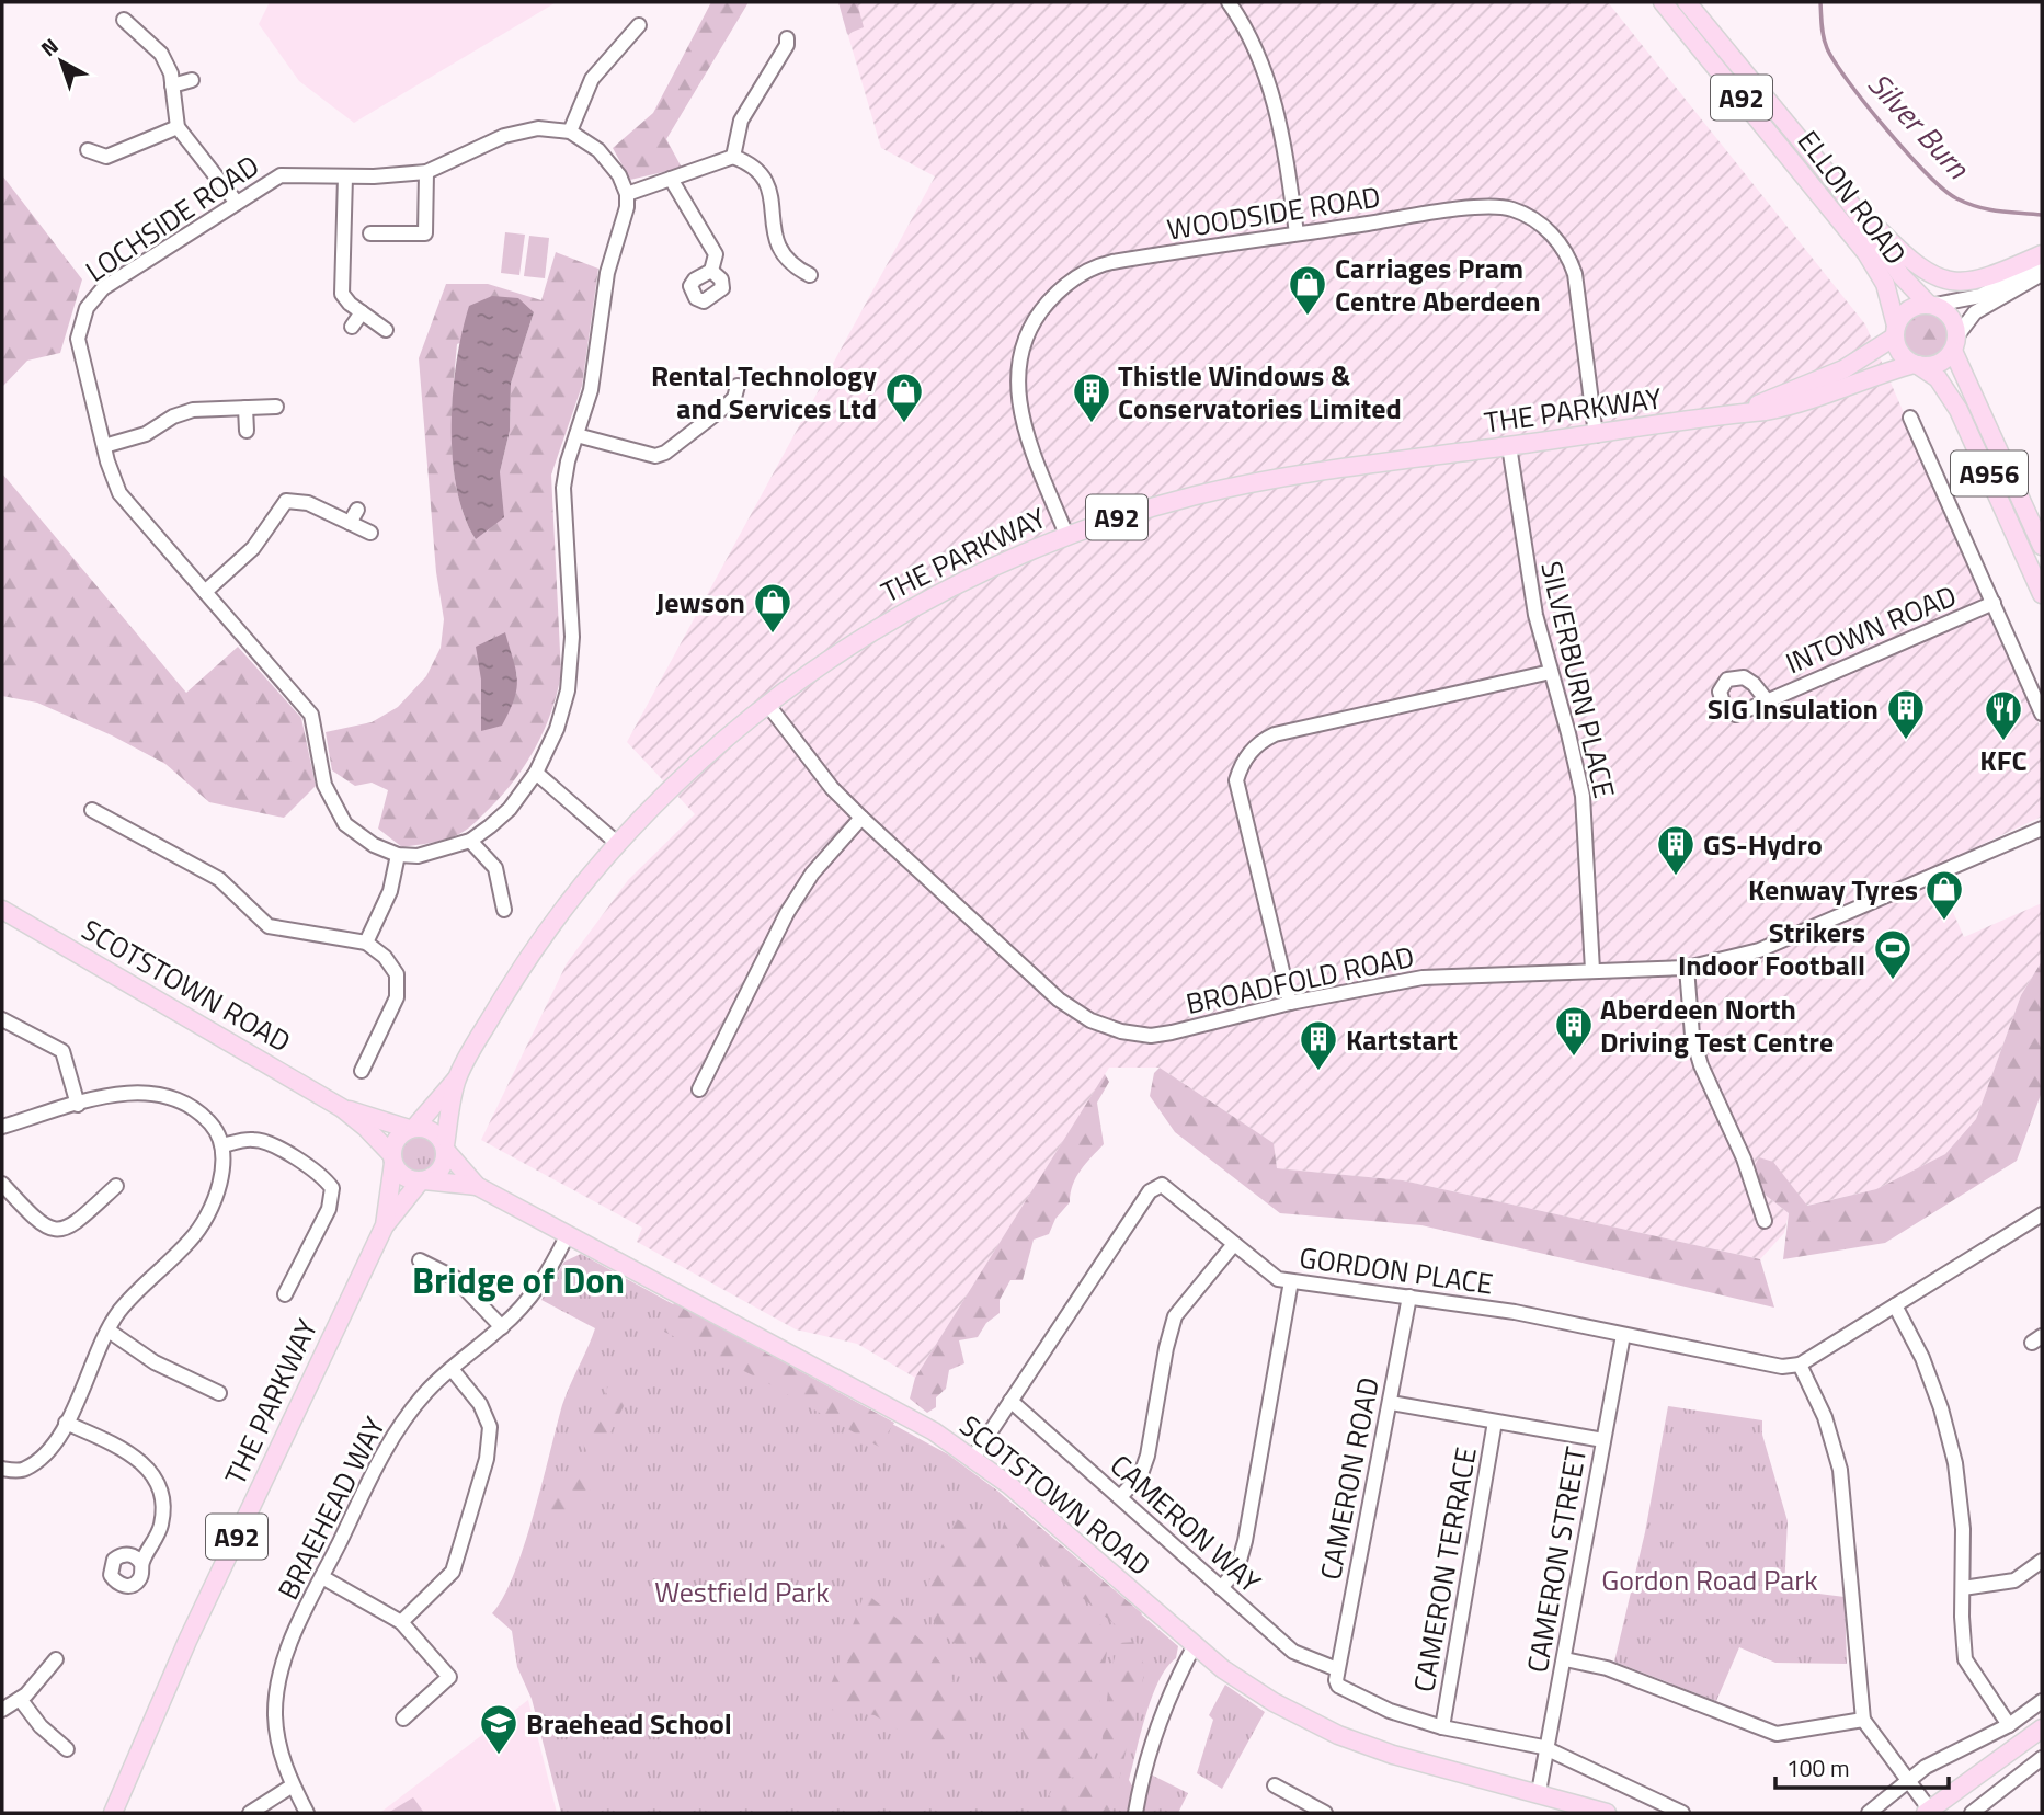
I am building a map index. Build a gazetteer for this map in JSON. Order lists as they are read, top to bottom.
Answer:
{
  "streets": {
    "main road": [
      "A92",
      "ELLON ROAD",
      "THE PARKWAY",
      "A956",
      "SCOTSTOWN ROAD"
    ],
    "street": [
      "WOODSIDE ROAD",
      "LOCHSIDE ROAD",
      "INTOWN ROAD",
      "SILVERBURN PLACE",
      "BROADFOLD ROAD",
      "GORDON PLACE",
      "CAMERON ROAD",
      "BRAEHEAD WAY",
      "CAMERON WAY",
      "CAMERON STREET",
      "CAMERON TERRACE"
    ]
  },
  "crossings": [
    ["A92", "ELLON ROAD"],
    ["A92", "THE PARKWAY"],
    ["A92", "A956"],
    ["ELLON ROAD", "THE PARKWAY"],
    ["ELLON ROAD", "A956"],
    ["WOODSIDE ROAD", "THE PARKWAY"],
    ["THE PARKWAY", "A956"],
    ["THE PARKWAY", "SILVERBURN PLACE"],
    ["THE PARKWAY", "BROADFOLD ROAD"],
    ["SILVERBURN PLACE", "BROADFOLD ROAD"],
    ["SCOTSTOWN ROAD", "GORDON PLACE"],
    ["SCOTSTOWN ROAD", "BRAEHEAD WAY"],
    ["SCOTSTOWN ROAD", "CAMERON STREET"],
    ["GORDON PLACE", "CAMERON ROAD"],
    ["GORDON PLACE", "CAMERON WAY"],
    ["GORDON PLACE", "CAMERON STREET"],
    ["CAMERON ROAD", "CAMERON WAY"]
  ],
  "districts": ["Bridge of Don"],
  "water": ["Silver Burn"],
  "parks": ["Gordon Road Park", "Westfield Park"],
  "places": {
    "shop": [
      "Carriages Pram Centre Aberdeen",
      "Rental Technology and Services Ltd",
      "Jewson",
      "Kenway Tyres"
    ],
    "building": [
      "Thistle Windows & Conservatories Limited",
      "SIG Insulation",
      "GS-Hydro",
      "Aberdeen North Driving Test Centre",
      "Kartstart"
    ],
    "restaurant": ["KFC"],
    "sports": ["Strikers Indoor Football"],
    "school or university": ["Braehead School"]
  },
  "scale_bar": "100 m",
  "north": "top left"
}
